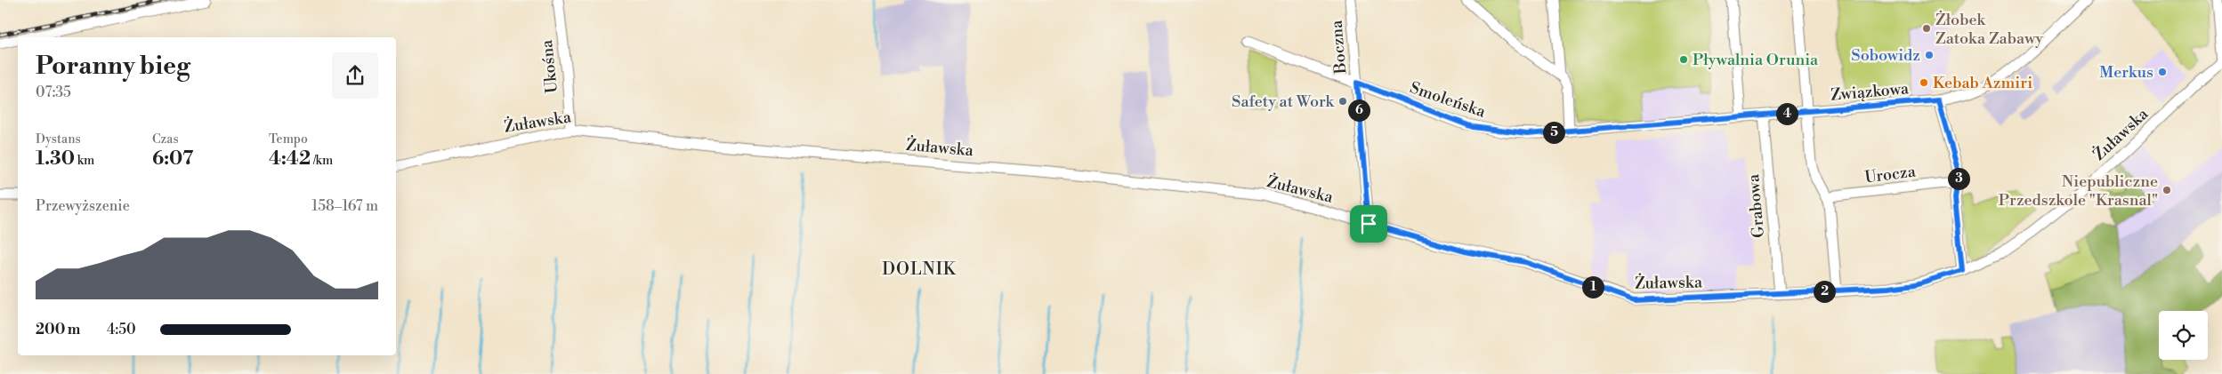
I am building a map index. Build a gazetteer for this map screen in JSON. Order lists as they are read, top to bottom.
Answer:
{
  "streets": {
    "street": [
      "Boczna",
      "Ukośna",
      "Związkowa",
      "Smoleńska",
      "Żuławska",
      "Urocza",
      "Grabowa"
    ]
  },
  "crossings": [
    ["Boczna", "Smoleńska"],
    ["Boczna", "Żuławska"],
    ["Ukośna", "Żuławska"],
    ["Związkowa", "Smoleńska"],
    ["Smoleńska", "Grabowa"],
    ["Żuławska", "Grabowa"]
  ],
  "districts": ["DOLNIK"],
  "places": [
    "Żłobek Zatoka Zabawy",
    "Sobowidz",
    "Pływalnia Orunia",
    "Merkus",
    "Kebab Azmiri",
    "Safety at Work",
    "Niepubliczne Przedszkole \"Krasnal\""
  ],
  "page": {
    "heading": ["Poranny bieg", "07:35"],
    "pins": [
      "6",
      "4",
      "5",
      "3",
      "1",
      "2"
    ],
    "stats": [
      ["Dystans", "1.30 km"],
      ["Czas", "6:07"],
      ["Tempo", "4:42 /km"]
    ],
    "chart": ["Przewyższenie", "158–167 m"],
    "list": [
      {
        "name": "200 m",
        "note": "4:50"
      }
    ]
  }
}
